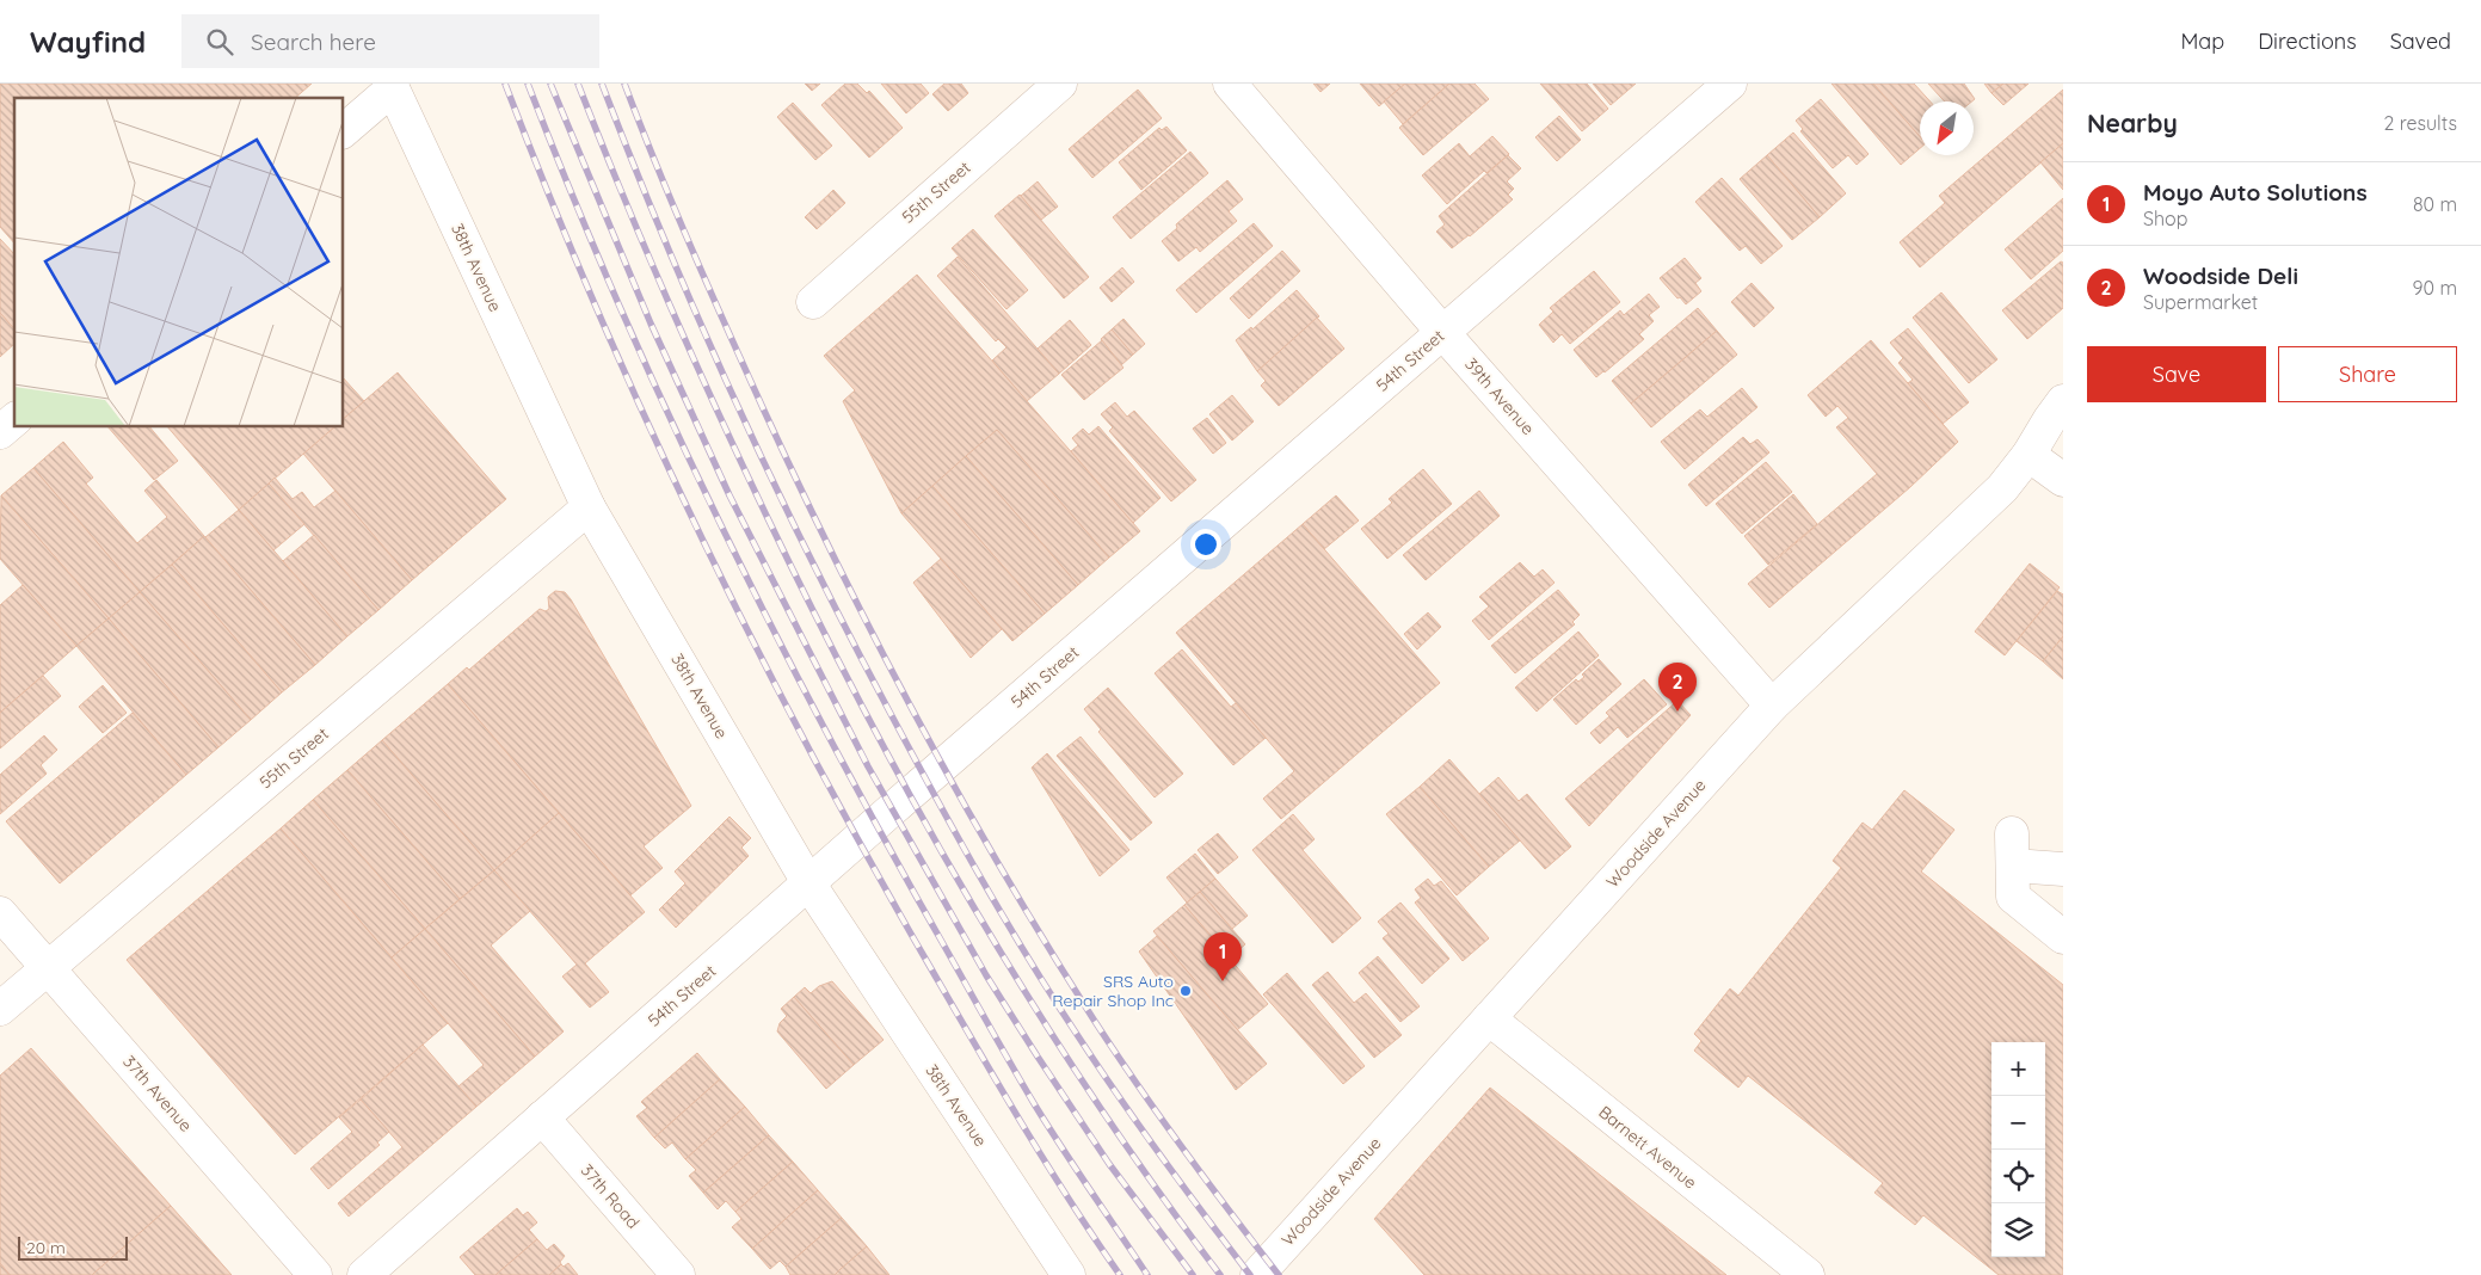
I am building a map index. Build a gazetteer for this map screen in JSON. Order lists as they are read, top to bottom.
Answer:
{
  "streets": {
    "street": [
      "55th Street",
      "38th Avenue",
      "54th Street",
      "39th Avenue",
      "Woodside Avenue",
      "37th Avenue",
      "Barnett Avenue",
      "37th Road"
    ]
  },
  "crossings": [
    ["55th Street", "38th Avenue"],
    ["55th Street", "37th Avenue"],
    ["38th Avenue", "54th Street"],
    ["54th Street", "39th Avenue"],
    ["54th Street", "37th Road"],
    ["39th Avenue", "Woodside Avenue"],
    ["Woodside Avenue", "Barnett Avenue"]
  ],
  "places": ["SRS Auto Repair Shop Inc"],
  "scale_bar": "20 m",
  "north": "bottom left",
  "page": {
    "header": "Wayfind",
    "search": "Search here",
    "nav": ["Map", "Directions", "Saved"],
    "heading": ["Nearby", "2 results"],
    "list": [
      {
        "mark": "1",
        "name": "Moyo Auto Solutions",
        "note": "Shop",
        "value": "80 m"
      },
      {
        "mark": "2",
        "name": "Woodside Deli",
        "note": "Supermarket",
        "value": "90 m"
      }
    ],
    "buttons": ["Save", "Share"],
    "pins": ["2", "1"],
    "map_buttons": ["+", "−"],
    "scale": "20 m"
  }
}
